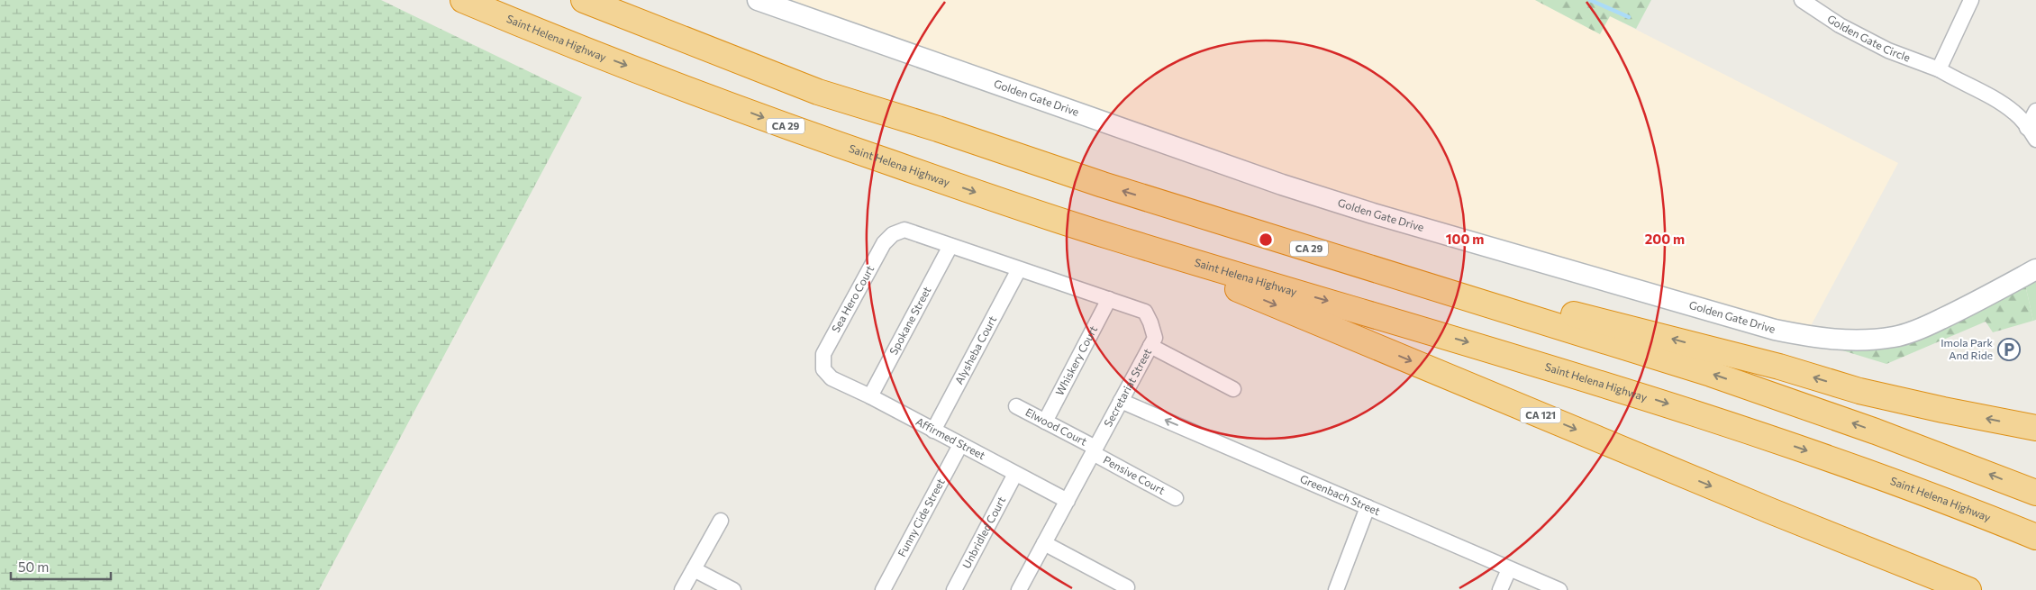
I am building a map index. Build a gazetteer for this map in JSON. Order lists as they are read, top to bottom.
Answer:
{
  "streets": {
    "highway": ["Saint Helena Highway", "CA 29", "CA 121"],
    "street": [
      "Golden Gate Circle",
      "Golden Gate Drive",
      "Sea Hero Court",
      "Spokane Street",
      "Alysheba Court",
      "Whiskery Court",
      "Secretariat Street",
      "Elwood Court",
      "Affirmed Street",
      "Pensive Court",
      "Greenbach Street",
      "Funny Cide Street",
      "Unbridled Court"
    ]
  },
  "crossings": [
    ["Saint Helena Highway", "CA 121"],
    ["Sea Hero Court", "Secretariat Street"],
    ["Sea Hero Court", "Affirmed Street"],
    ["Spokane Street", "Secretariat Street"],
    ["Spokane Street", "Affirmed Street"],
    ["Alysheba Court", "Secretariat Street"],
    ["Alysheba Court", "Affirmed Street"],
    ["Whiskery Court", "Secretariat Street"],
    ["Whiskery Court", "Elwood Court"],
    ["Secretariat Street", "Elwood Court"],
    ["Secretariat Street", "Affirmed Street"],
    ["Secretariat Street", "Pensive Court"],
    ["Secretariat Street", "Greenbach Street"],
    ["Elwood Court", "Pensive Court"],
    ["Affirmed Street", "Funny Cide Street"],
    ["Affirmed Street", "Unbridled Court"]
  ],
  "places": {
    "parking": ["Imola Park And Ride"]
  },
  "scale_bar": "50 m",
  "rings": ["100 m", "200 m"]
}
